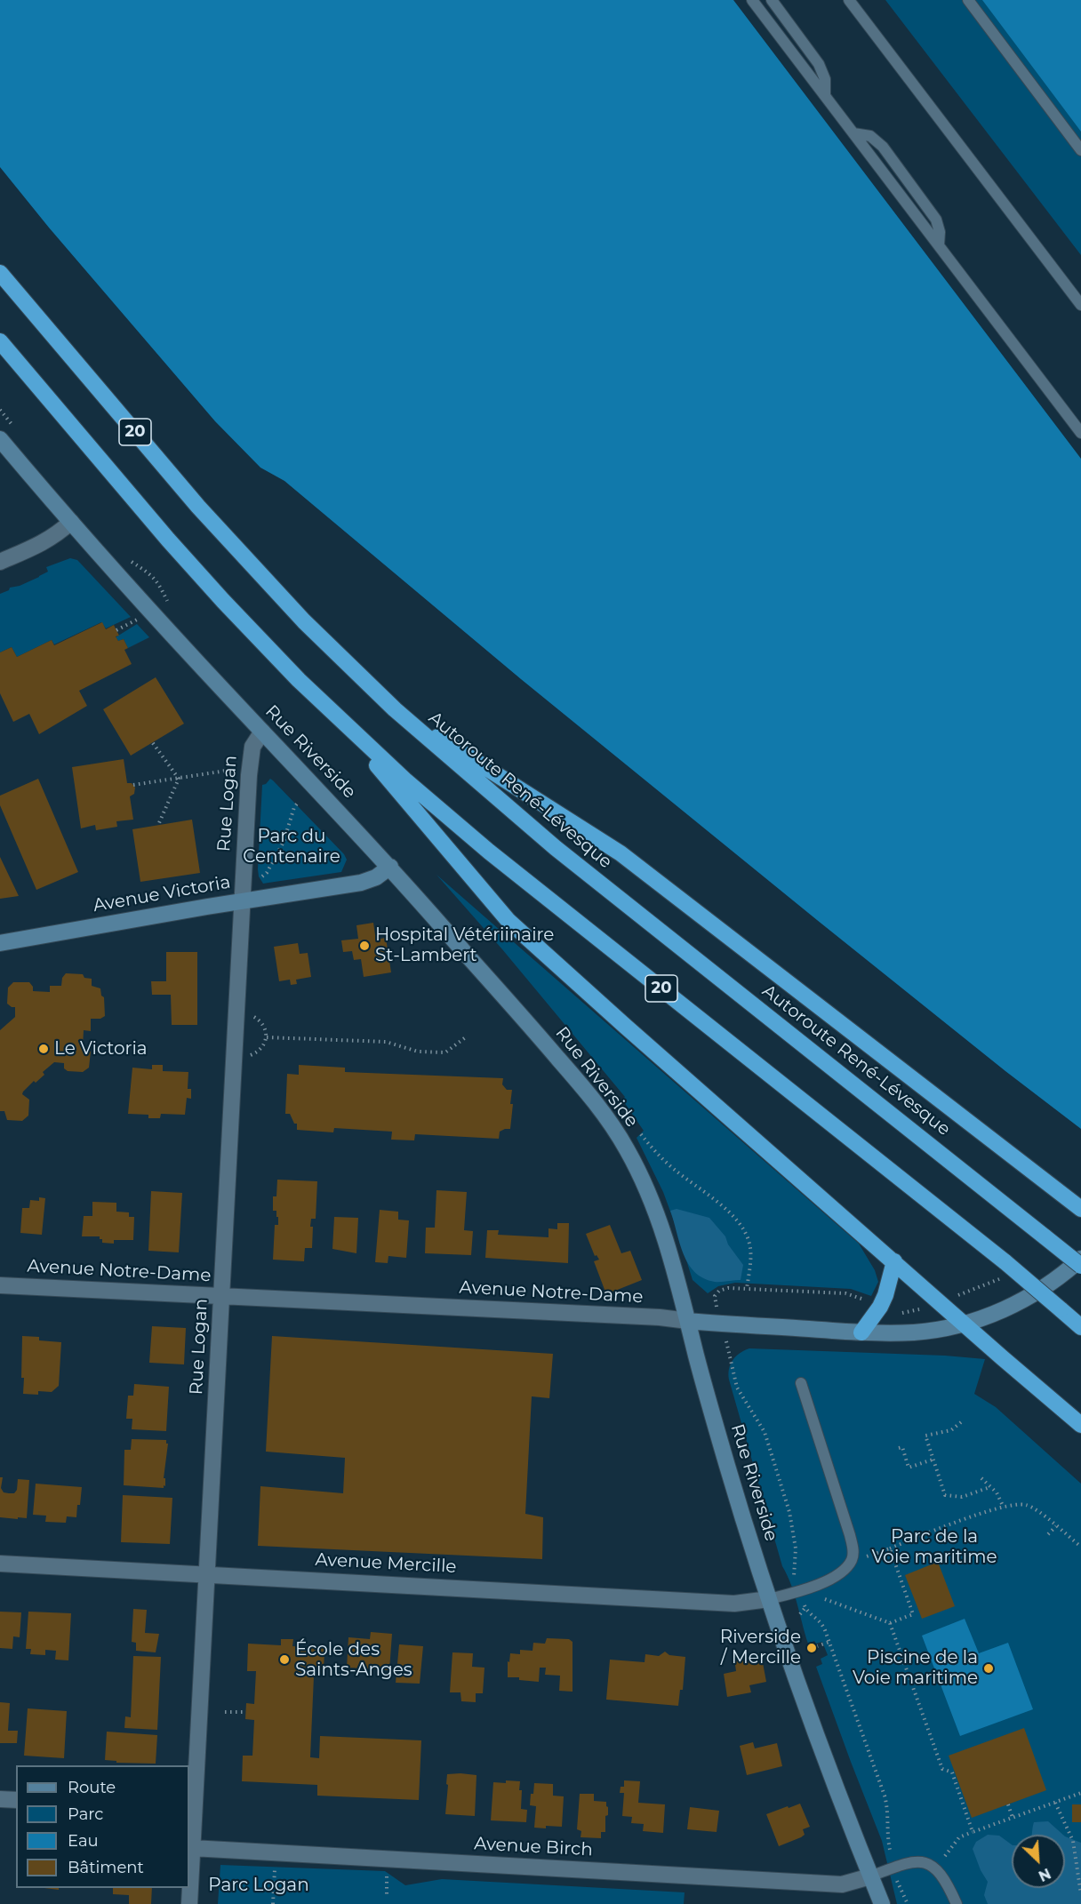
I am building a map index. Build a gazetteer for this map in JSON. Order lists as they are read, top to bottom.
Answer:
{
  "streets": {
    "highway": ["20", "Autoroute René-Lévesque"],
    "street": [
      "Rue Riverside",
      "Rue Logan",
      "Avenue Victoria",
      "Avenue Notre-Dame",
      "Avenue Mercille",
      "Avenue Birch"
    ]
  },
  "crossings": [
    ["Rue Riverside", "Rue Logan"],
    ["Rue Riverside", "Avenue Victoria"],
    ["Rue Riverside", "Avenue Notre-Dame"],
    ["Rue Riverside", "Avenue Mercille"],
    ["Rue Riverside", "Avenue Birch"],
    ["Rue Logan", "Avenue Victoria"],
    ["Rue Logan", "Avenue Notre-Dame"],
    ["Rue Logan", "Avenue Mercille"],
    ["Rue Logan", "Avenue Birch"]
  ],
  "parks": ["Parc du Centenaire", "Parc de la Voie maritime", "Parc Logan"],
  "places": [
    "Hospital Vétériinaire St-Lambert",
    "Le Victoria",
    "Riverside / Mercille",
    "École des Saints-Anges",
    "Piscine de la Voie maritime"
  ],
  "legend": [
    "Route",
    "Parc",
    "Eau",
    "Bâtiment"
  ],
  "north": "bottom right"
}
